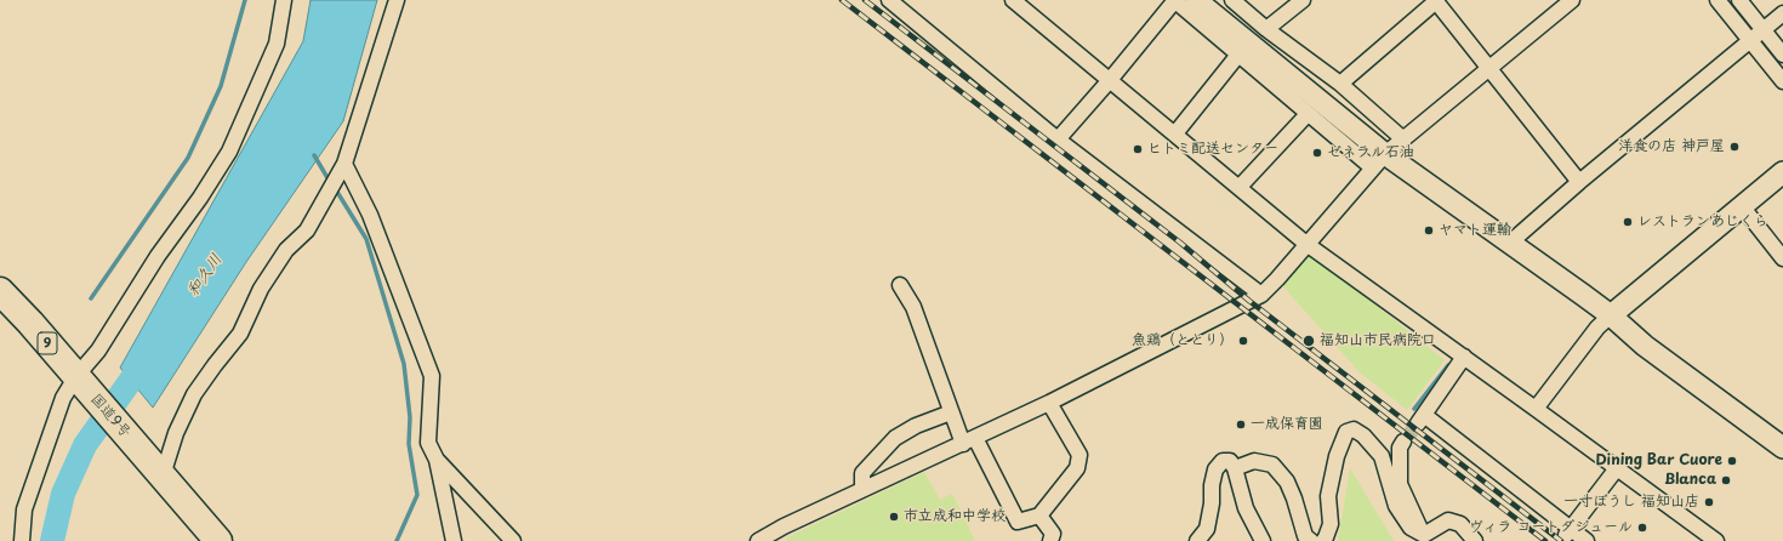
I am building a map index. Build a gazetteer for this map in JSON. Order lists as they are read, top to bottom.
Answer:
{
  "streets": {
    "highway": ["9", "国道9号"]
  },
  "water": ["和久川"],
  "places": [
    "洋食の店 神戸屋",
    "ヒトミ配送センター",
    "ゼネラル石油",
    "レストランあじくら",
    "ヤマト運輸",
    "魚鶏（ととり）",
    "福知山市民病院口",
    "一成保育園",
    "Dining Bar Cuore",
    "Blanca",
    "一寸ぼうし 福知山店",
    "市立成和中学校",
    "ヴィラ コートダジュール"
  ]
}
